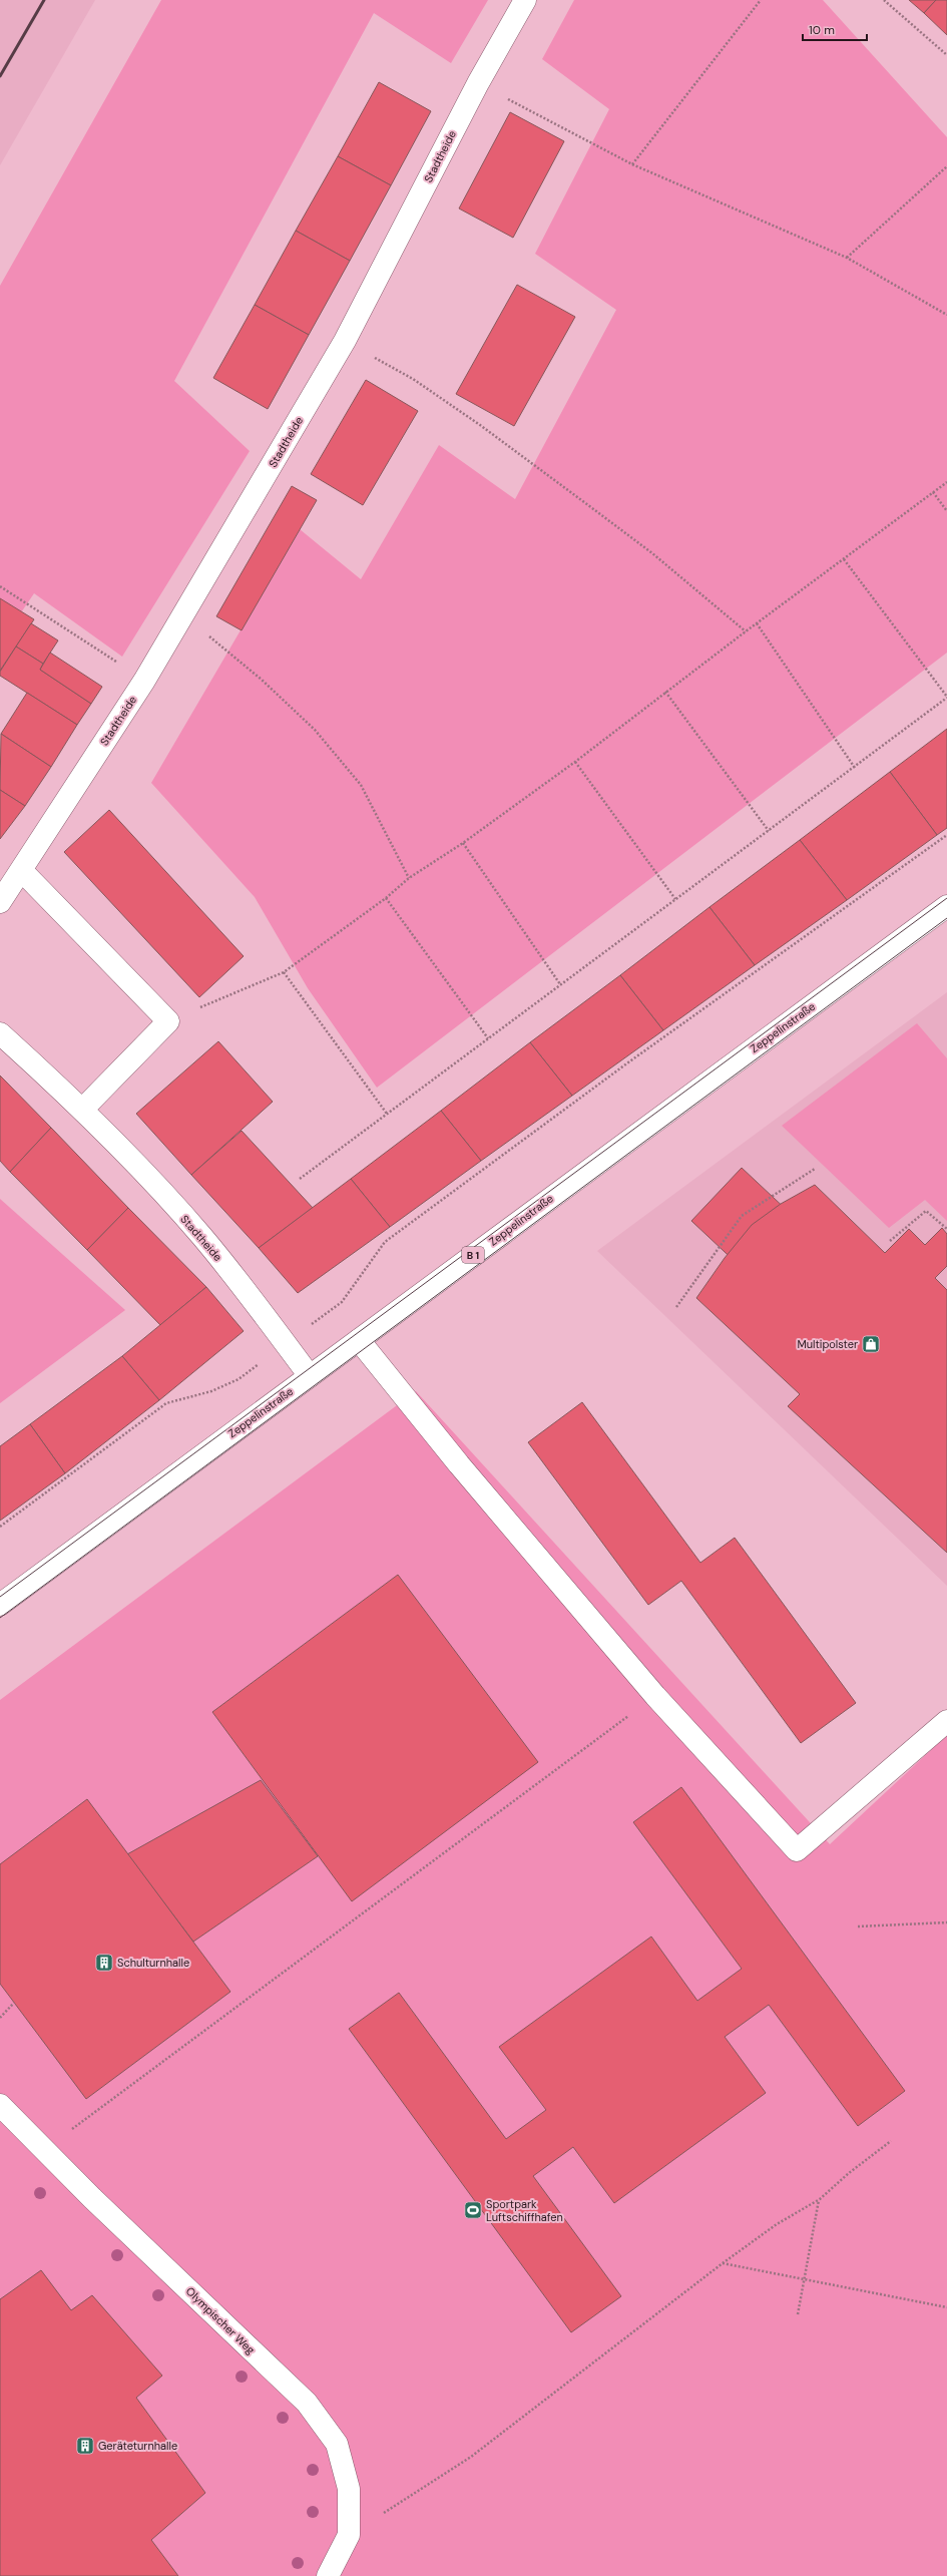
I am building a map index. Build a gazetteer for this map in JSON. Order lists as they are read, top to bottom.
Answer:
{
  "streets": {
    "street": [
      "Stadtheide",
      "Zeppelinstraße",
      "B 1",
      "Olympischer Weg"
    ]
  },
  "crossings": [
    ["Stadtheide", "Zeppelinstraße"]
  ],
  "places": {
    "shop": ["Multipolster"],
    "building": ["Schulturnhalle", "Geräteturnhalle"],
    "sports": ["Sportpark Luftschiffhafen"]
  },
  "scale_bar": "10 m"
}
